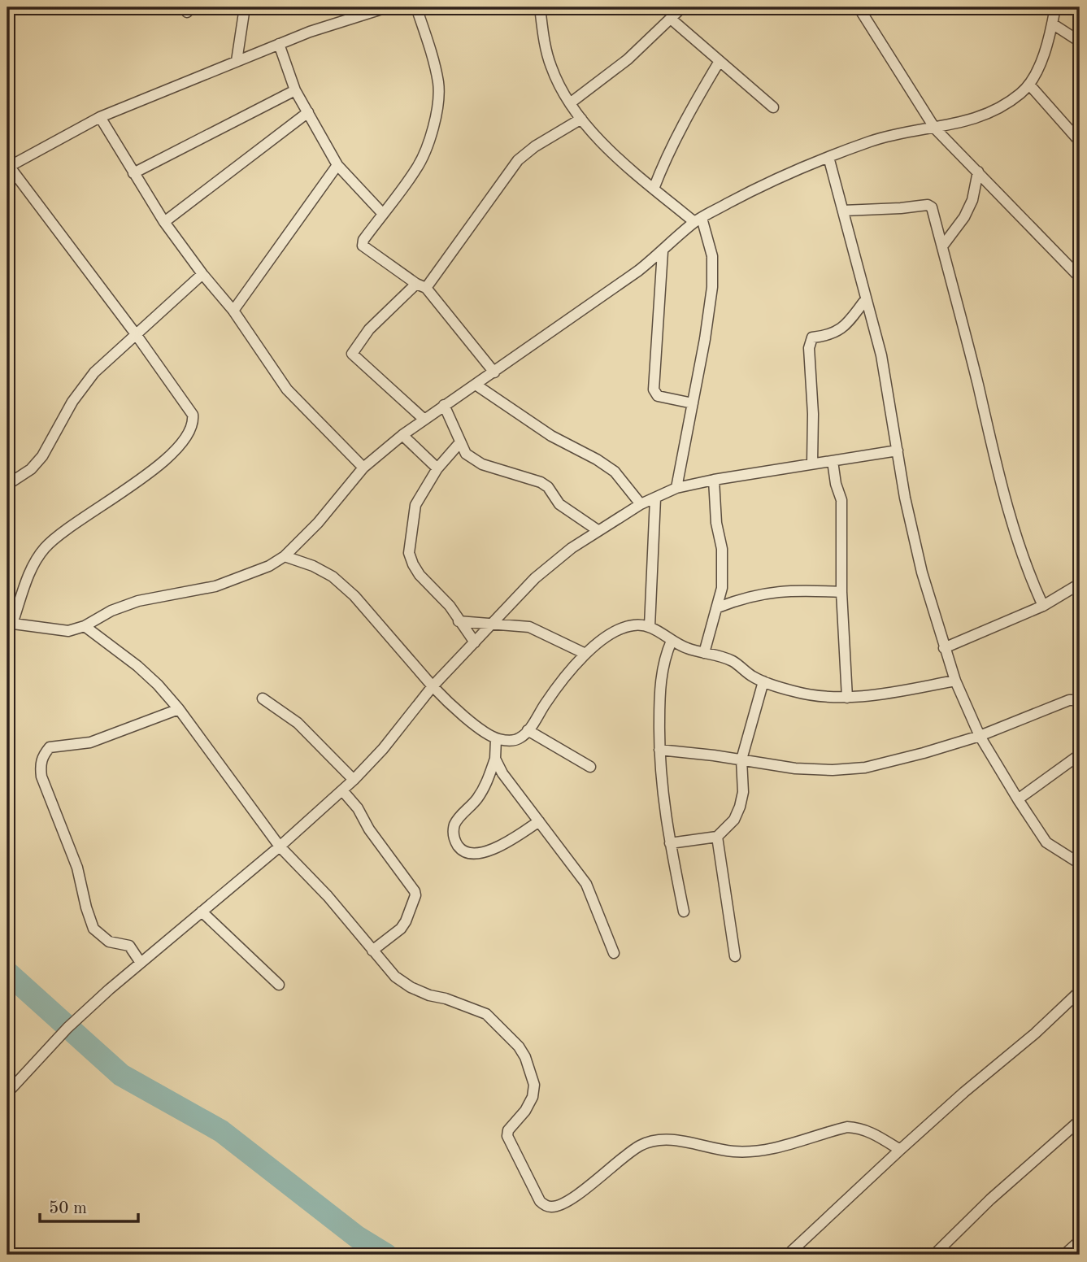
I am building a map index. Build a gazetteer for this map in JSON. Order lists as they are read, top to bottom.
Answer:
{
  "scale_bar": "50 m"
}
